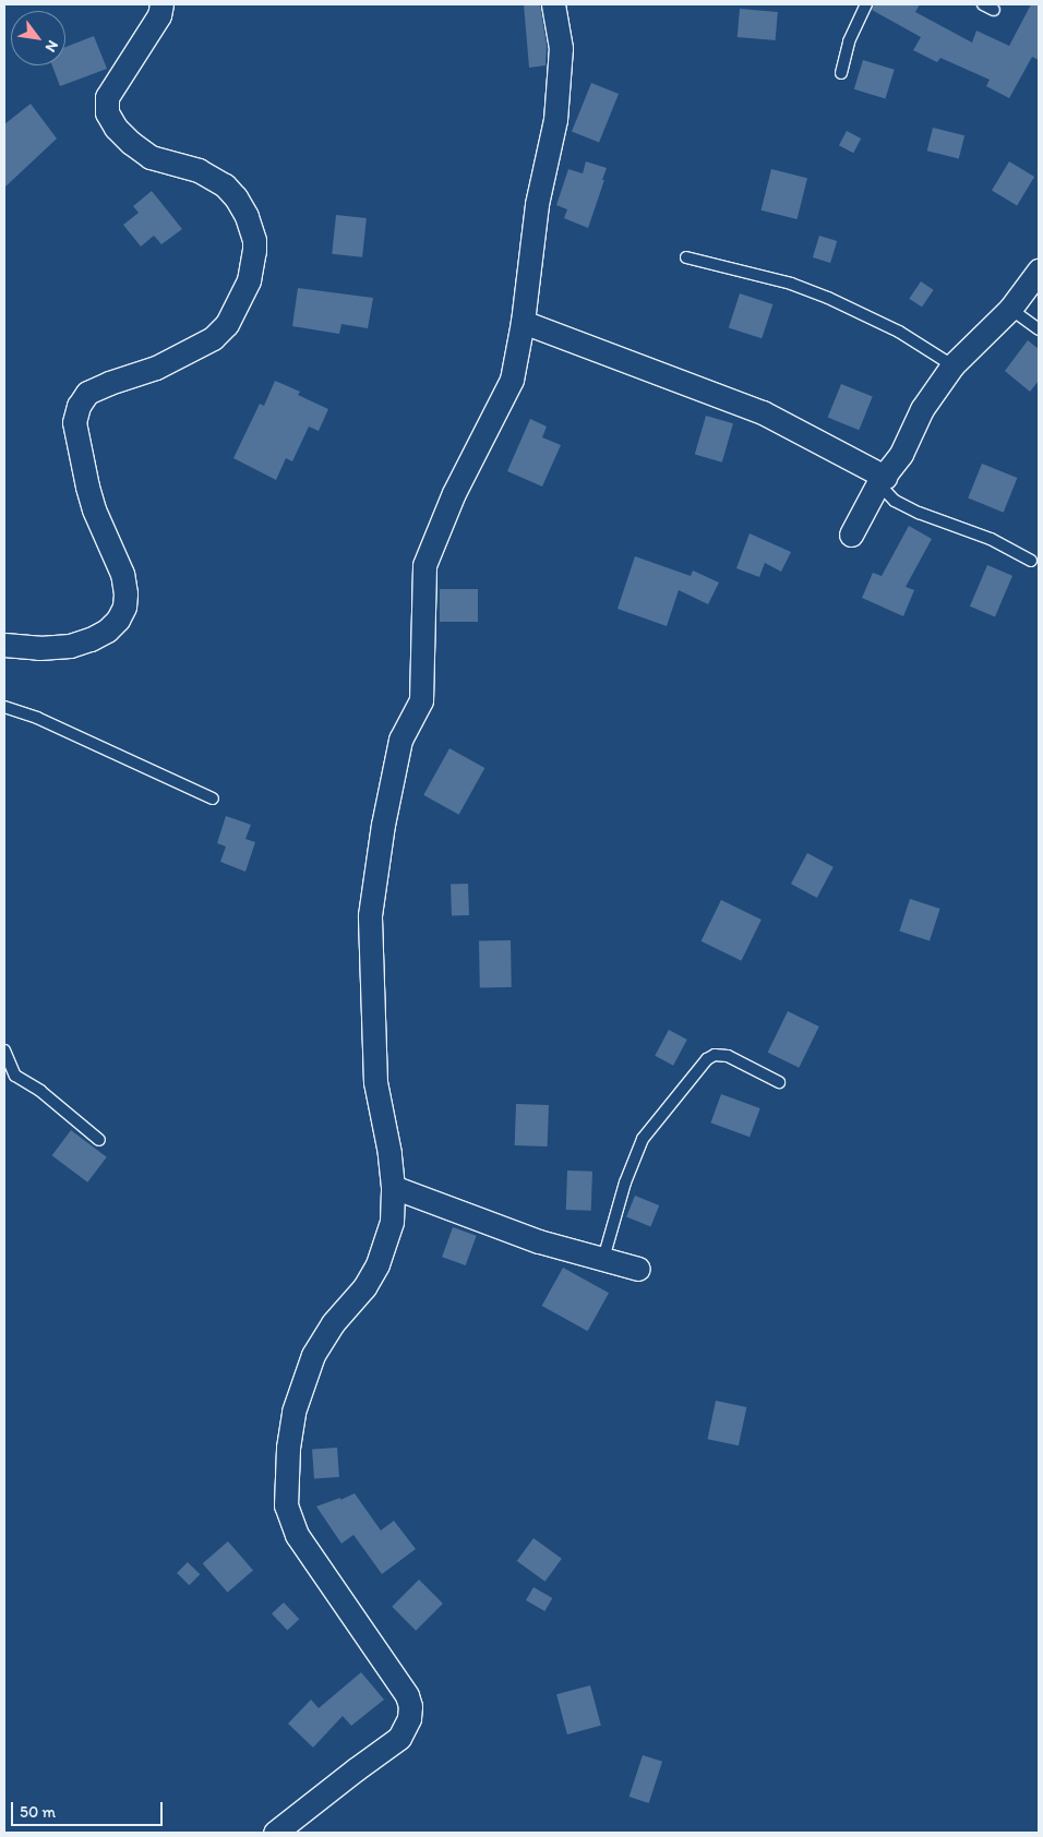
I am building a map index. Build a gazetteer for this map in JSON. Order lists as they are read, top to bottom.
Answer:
{
  "scale_bar": "50 m",
  "north": "bottom right"
}
